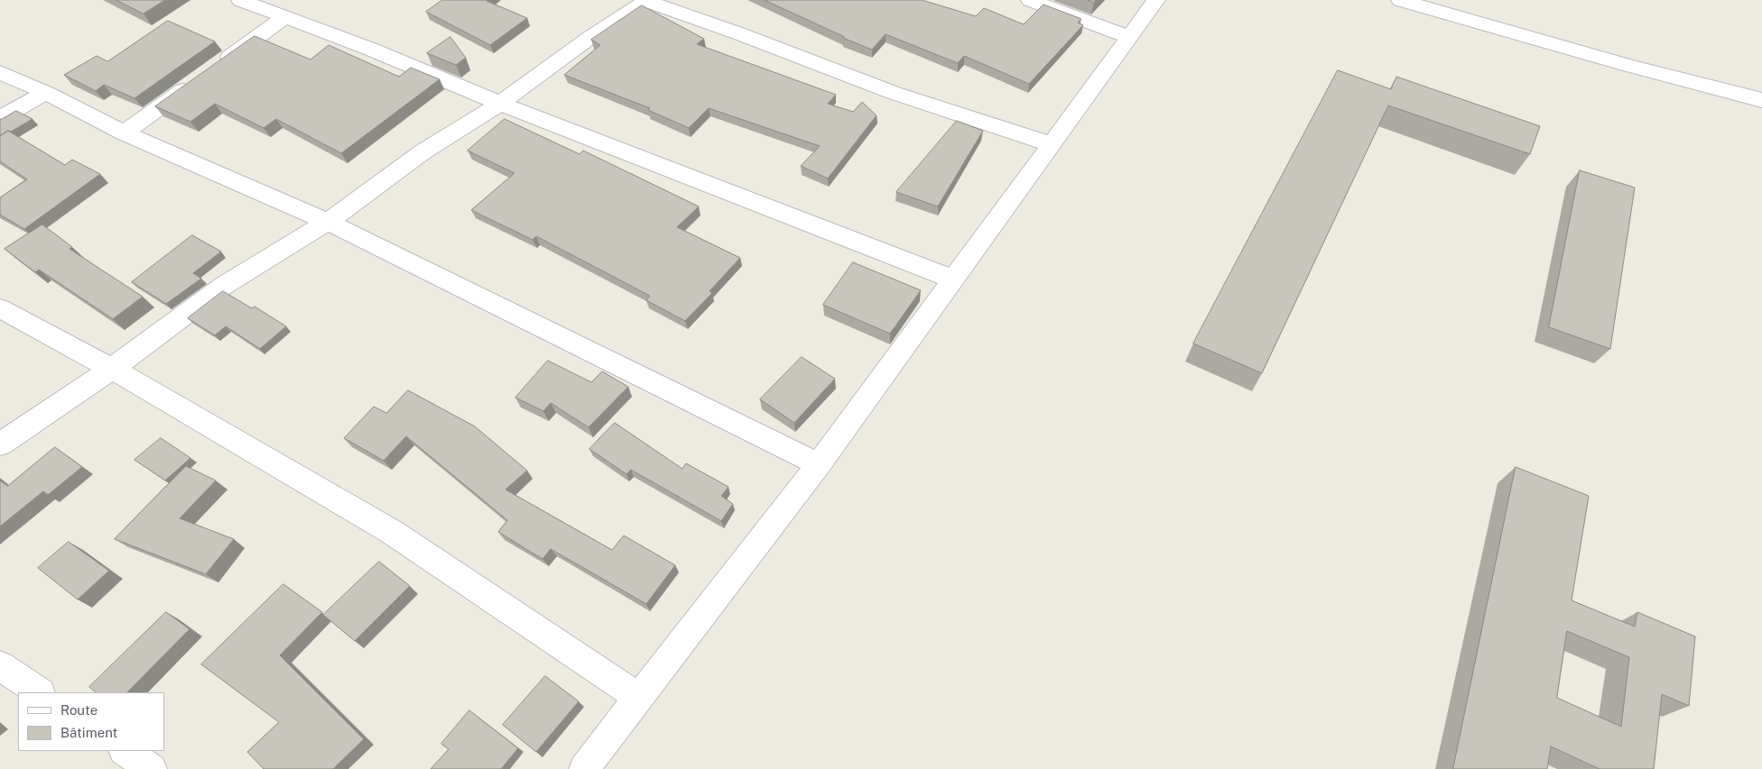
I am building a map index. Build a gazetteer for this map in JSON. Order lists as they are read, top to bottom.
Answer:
{
  "legend": ["Route", "Bâtiment"]
}
